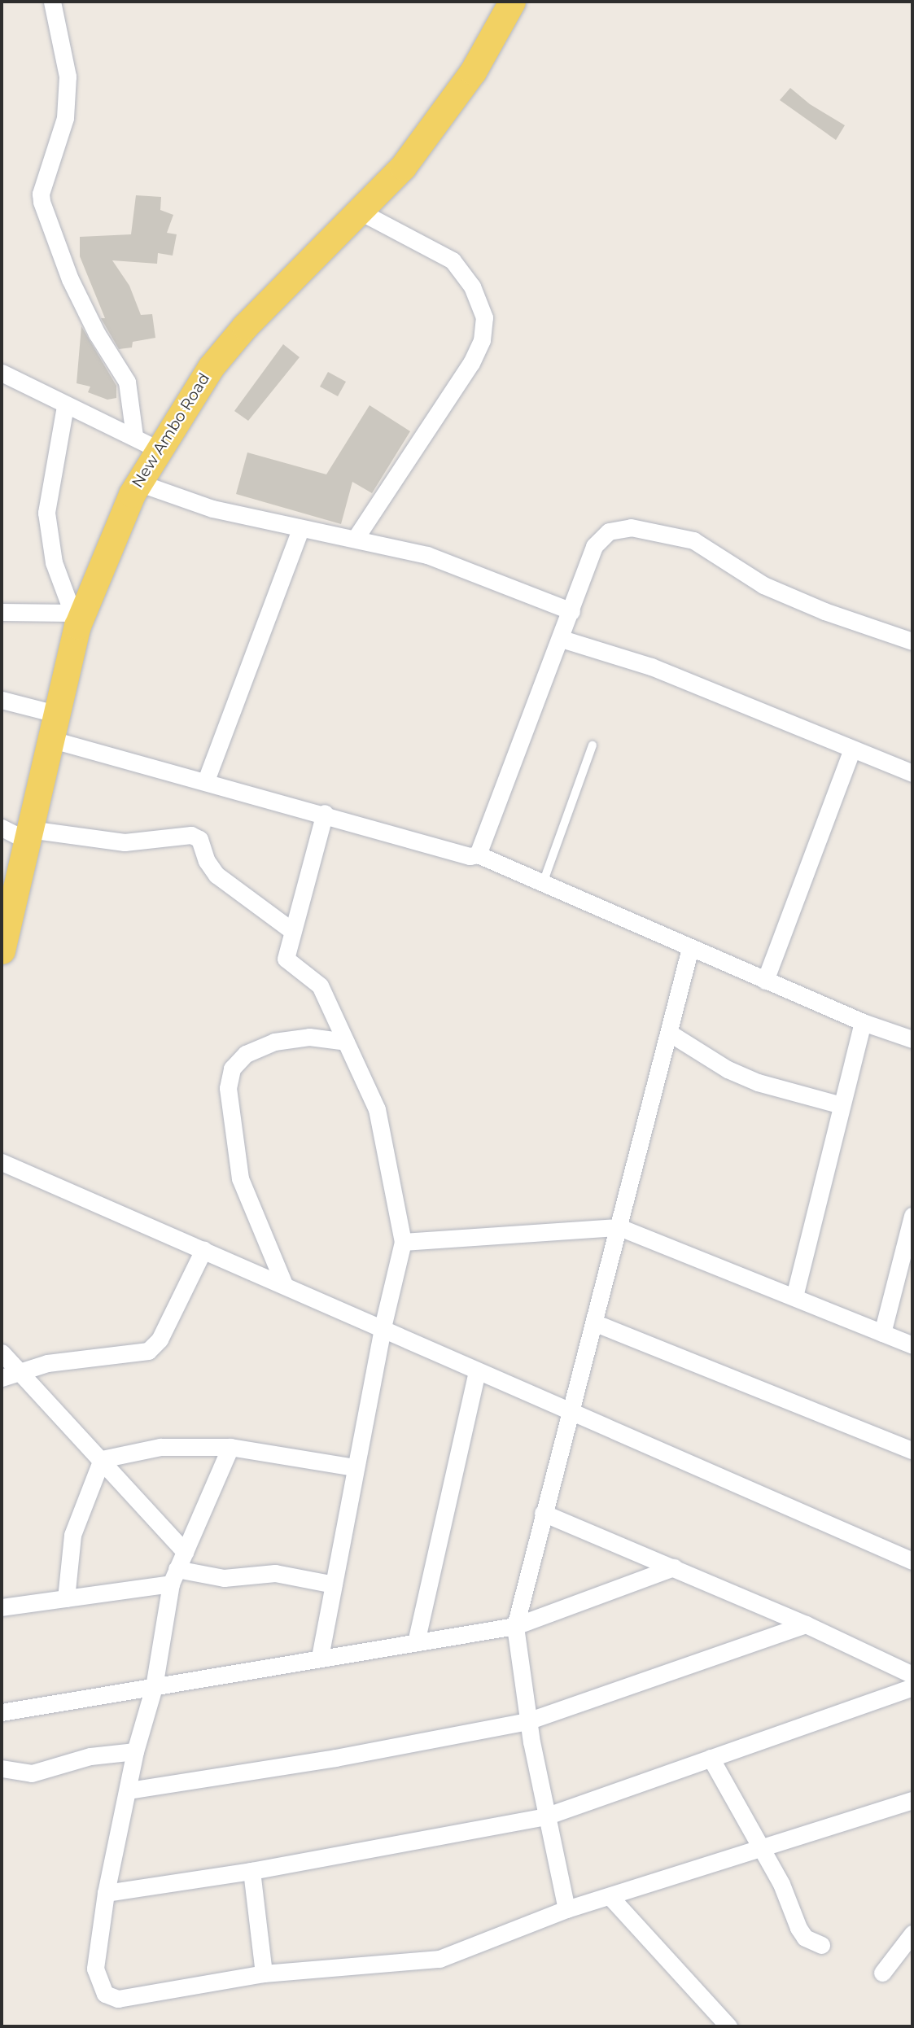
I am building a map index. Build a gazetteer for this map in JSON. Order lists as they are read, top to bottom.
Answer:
{
  "streets": {
    "main road": ["New Ambo Road"]
  }
}
